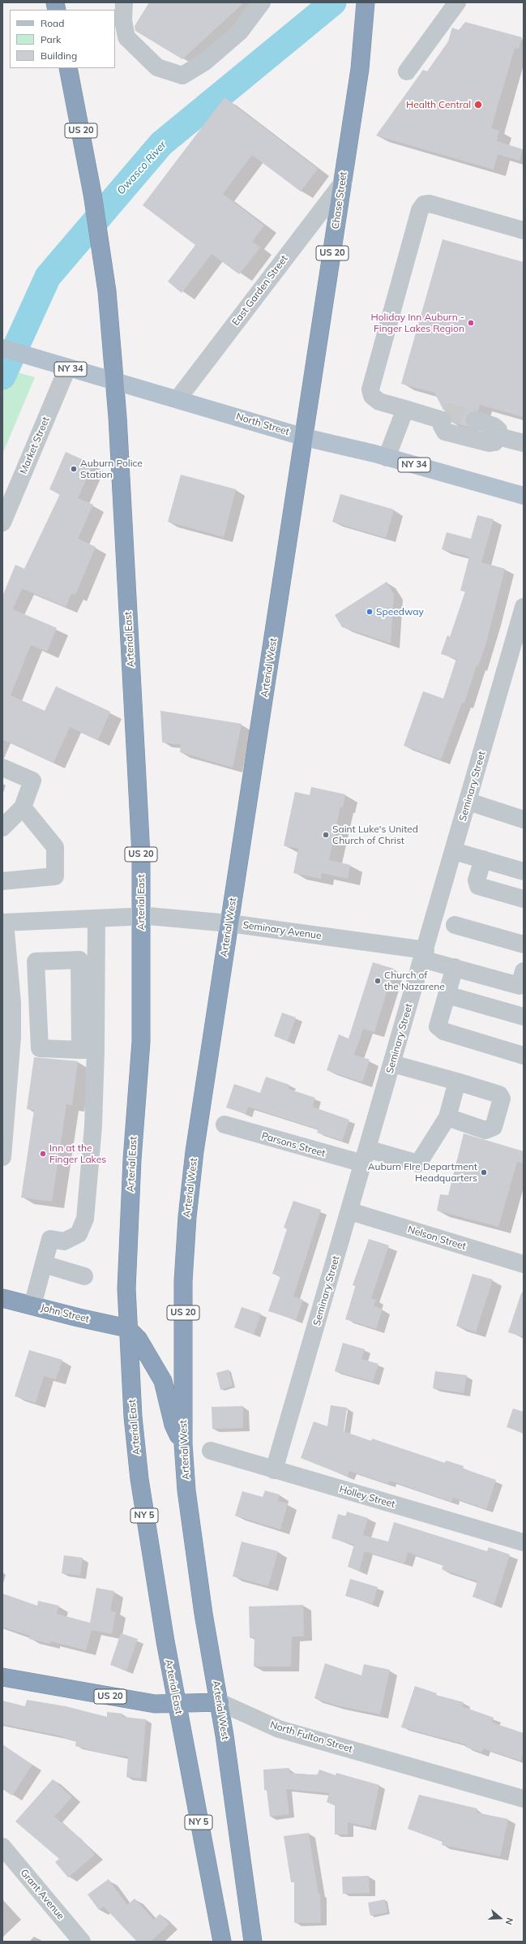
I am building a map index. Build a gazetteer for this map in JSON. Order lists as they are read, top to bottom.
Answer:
{
  "streets": {
    "highway": [
      "US 20",
      "Chase Street",
      "Arterial East",
      "Arterial West",
      "John Street",
      "NY 5",
      "North Fulton Street"
    ],
    "main road": ["NY 34", "North Street"],
    "street": [
      "East Garden Street",
      "Market Street",
      "Seminary Street",
      "Seminary Avenue",
      "Parsons Street",
      "Nelson Street",
      "Holley Street",
      "Grant Avenue"
    ]
  },
  "crossings": [
    ["US 20", "North Street"],
    ["US 20", "Arterial East"],
    ["Chase Street", "East Garden Street"],
    ["Chase Street", "North Street"],
    ["Chase Street", "Arterial West"],
    ["East Garden Street", "North Street"],
    ["North Street", "Market Street"],
    ["North Street", "Arterial East"],
    ["North Street", "Arterial West"],
    ["Arterial East", "Seminary Avenue"],
    ["Arterial East", "John Street"],
    ["Arterial East", "North Fulton Street"],
    ["Arterial West", "Seminary Avenue"],
    ["Arterial West", "North Fulton Street"],
    ["Seminary Street", "Seminary Avenue"],
    ["Seminary Street", "Parsons Street"],
    ["Seminary Street", "Nelson Street"],
    ["Seminary Street", "Holley Street"]
  ],
  "water": ["Owasco River"],
  "places": [
    "Health Central",
    "Holiday Inn Auburn - Finger Lakes Region",
    "Auburn Police Station",
    "Speedway",
    "Saint Luke's United Church of Christ",
    "Church of the Nazarene",
    "Inn at the Finger Lakes",
    "Auburn FIre Department Headquarters"
  ],
  "legend": ["Road", "Park", "Building"],
  "north": "right"
}
